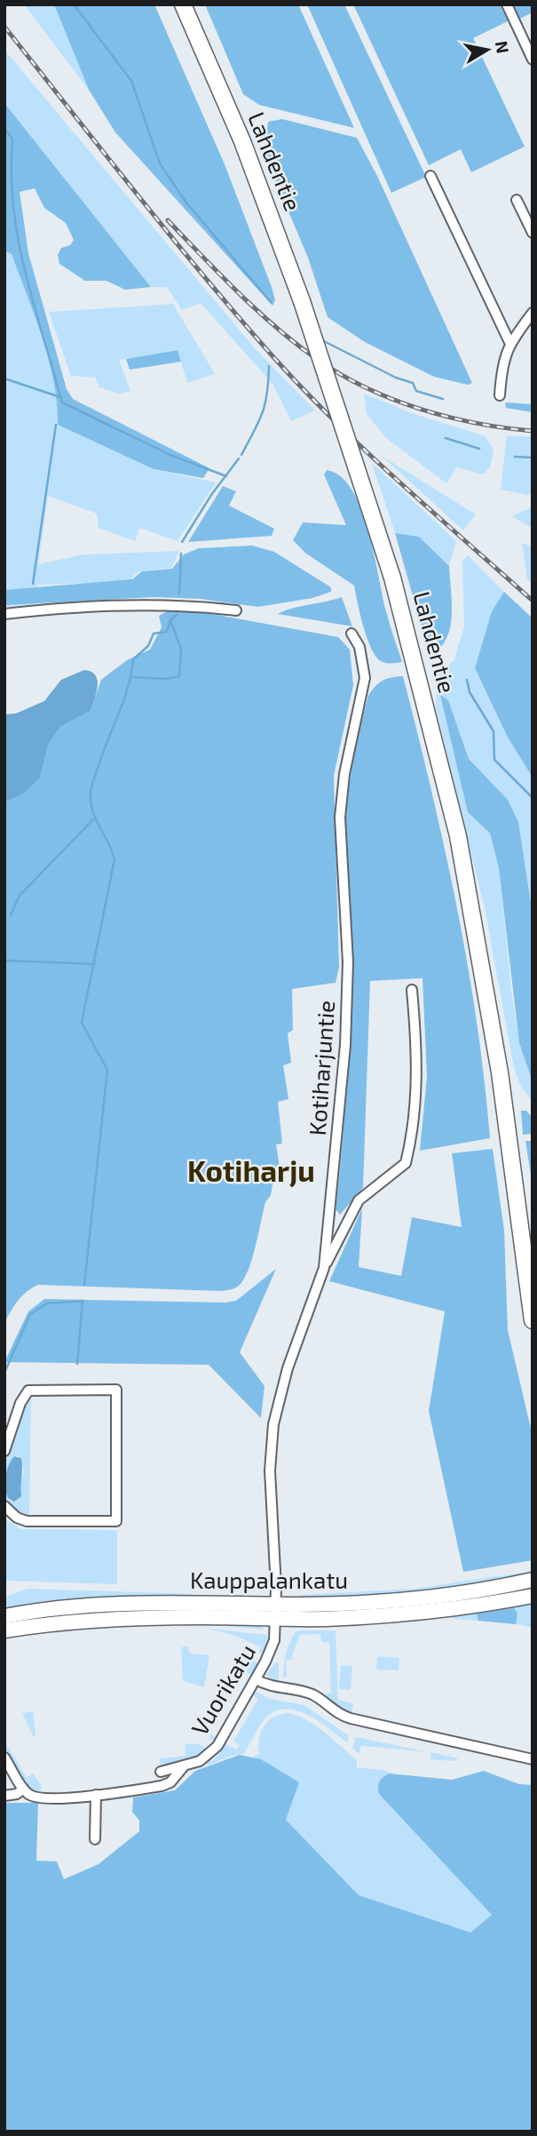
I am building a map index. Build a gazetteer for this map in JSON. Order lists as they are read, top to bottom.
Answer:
{
  "streets": {
    "highway": ["Lahdentie"],
    "main road": ["Kauppalankatu"],
    "street": ["Kotiharjuntie", "Vuorikatu"]
  },
  "crossings": [
    ["Kotiharjuntie", "Kauppalankatu"],
    ["Kotiharjuntie", "Vuorikatu"],
    ["Kauppalankatu", "Vuorikatu"]
  ],
  "districts": ["Kotiharju"],
  "north": "right"
}
